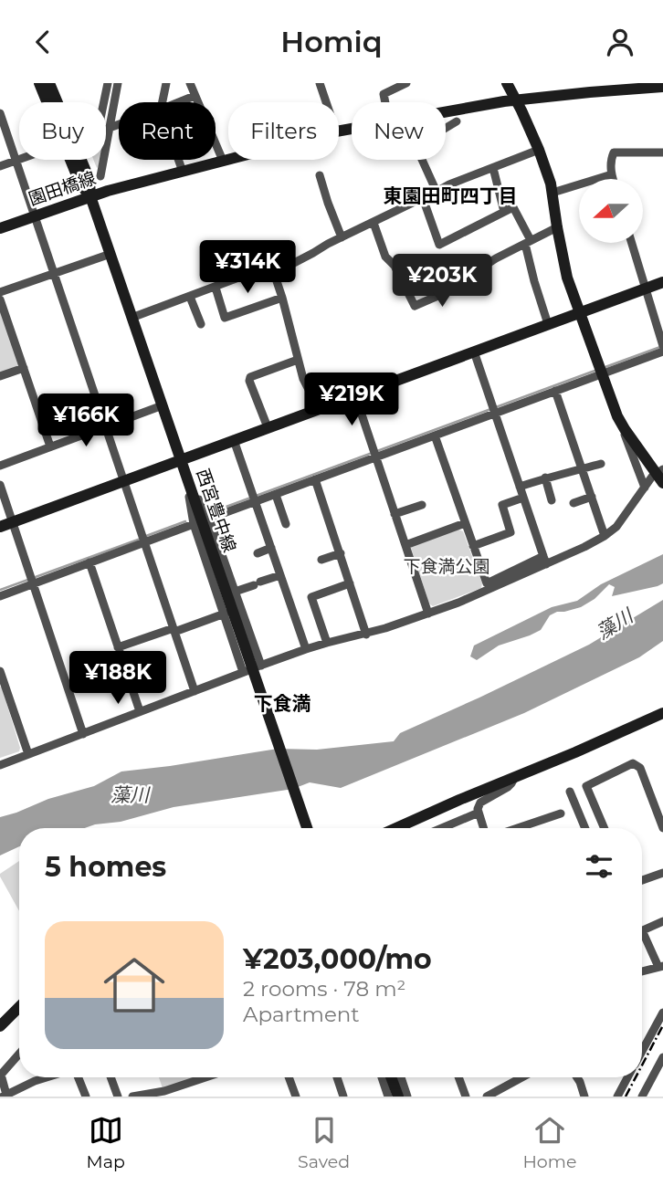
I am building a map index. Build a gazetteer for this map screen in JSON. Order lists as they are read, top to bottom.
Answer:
{
  "streets": {
    "street": ["園田橋線", "西宮豊中線"]
  },
  "crossings": [
    ["園田橋線", "西宮豊中線"]
  ],
  "districts": ["東園田町四丁目", "下食満"],
  "water": ["藻川"],
  "parks": ["下食満公園"],
  "north": "left",
  "page": {
    "header": "Homiq",
    "chip": [
      "Buy",
      "Rent",
      "Filters",
      "New"
    ],
    "price": [
      "¥314K",
      "¥203K",
      "¥219K",
      "¥166K",
      "¥188K"
    ],
    "heading": "5 homes",
    "list": [
      {
        "name": "¥203,000/mo",
        "note": "2 rooms · 78 m² · Apartment"
      }
    ],
    "tabs": ["Map", "Saved", "Home"]
  }
}
